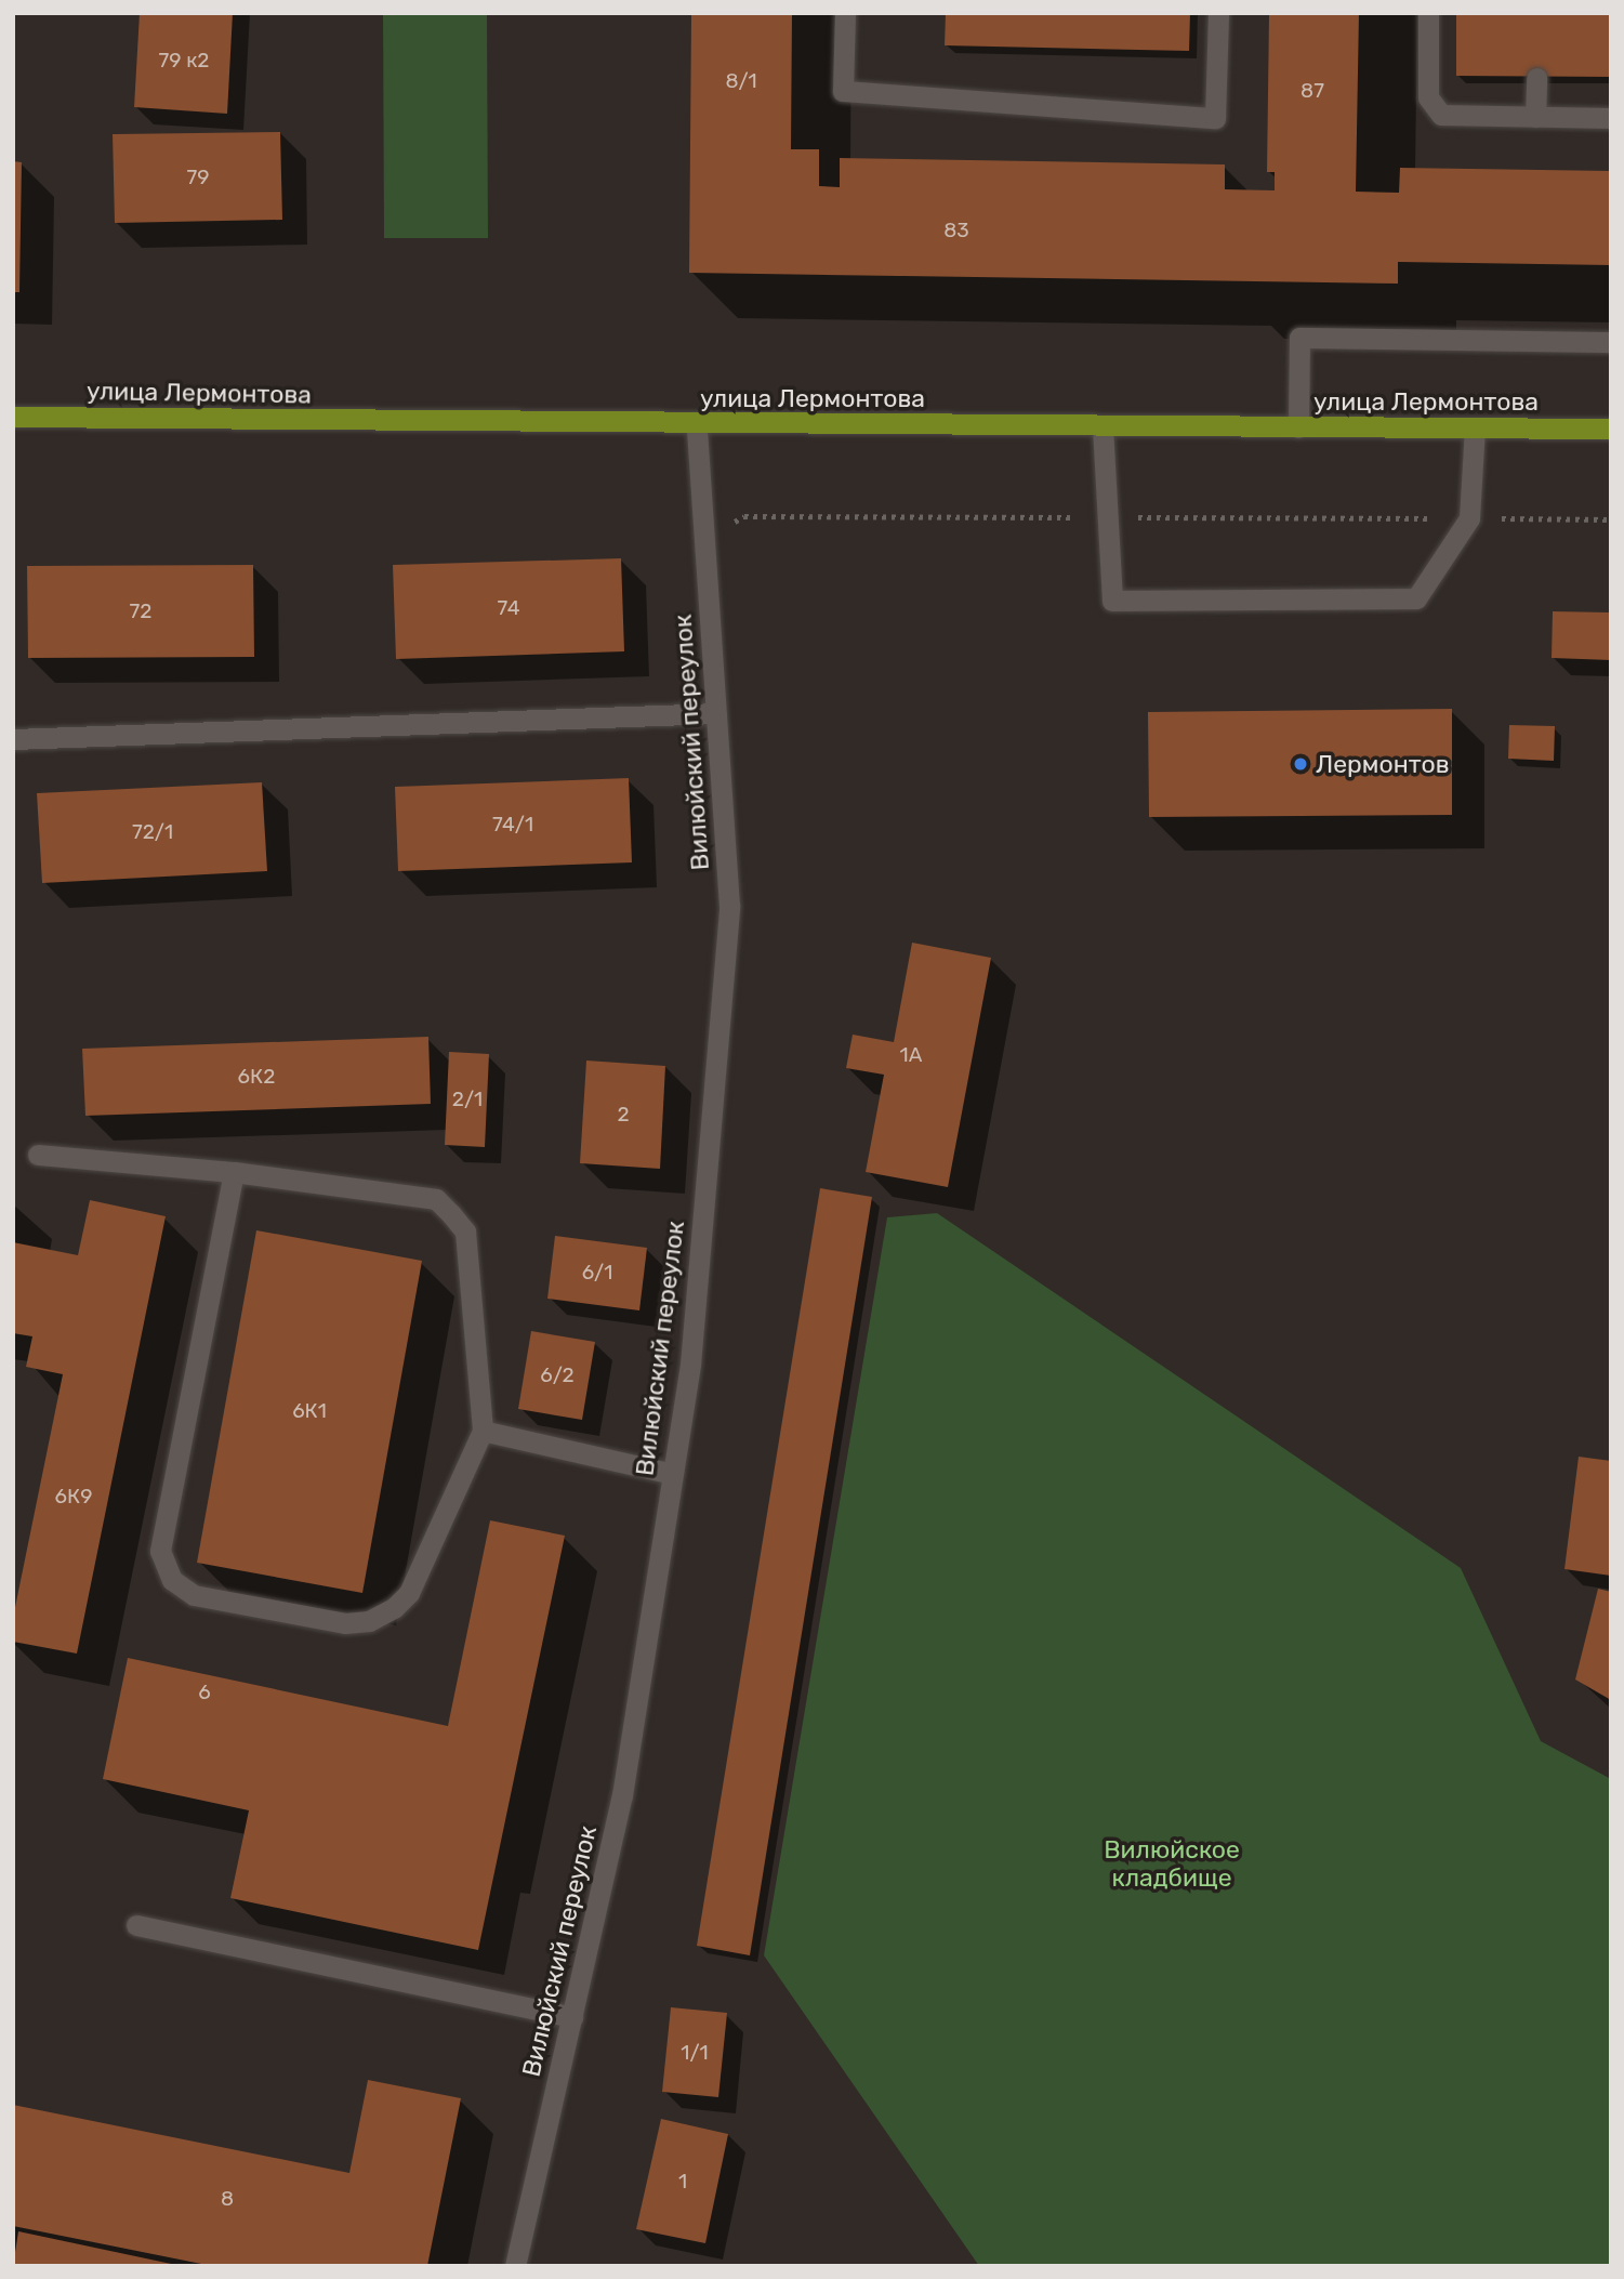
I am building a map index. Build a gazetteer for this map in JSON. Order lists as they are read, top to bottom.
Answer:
{
  "streets": {
    "main road": ["улица Лермонтова"],
    "street": ["Вилюйский переулок"]
  },
  "crossings": [
    ["улица Лермонтова", "Вилюйский переулок"]
  ],
  "parks": ["Вилюйское кладбище"],
  "places": ["Лермонтов"],
  "house_numbers": [
    "79 к2",
    "8/1",
    "87",
    "79",
    "83",
    "74",
    "72",
    "74/1",
    "72/1",
    "1А",
    "6К2",
    "2/1",
    "2",
    "6/1",
    "6/2",
    "6К1",
    "6К9",
    "6",
    "1/1",
    "1",
    "8"
  ]
}
